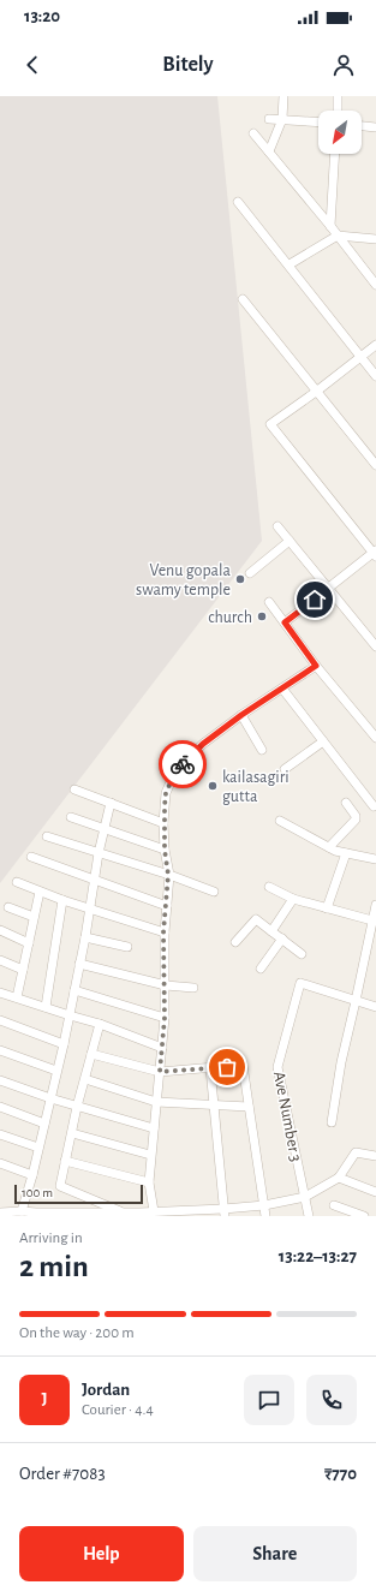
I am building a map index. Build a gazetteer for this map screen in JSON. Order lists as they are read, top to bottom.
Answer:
{
  "streets": {
    "street": ["Ave Number 3"]
  },
  "places": ["Venu gopala swamy temple", "church", "kailasagiri gutta"],
  "scale_bar": "100 m",
  "north": "bottom left",
  "page": {
    "status": "13:20",
    "header": "Bitely",
    "scale": "100 m",
    "heading": ["2 min", "Arriving in", "13:22–13:27"],
    "panel": [
      "Jordan",
      "Courier · 4.4",
      "Order #7083",
      "₹770"
    ],
    "bar": "On the way · 200 m",
    "round": "J",
    "buttons": ["Help", "Share"]
  }
}
